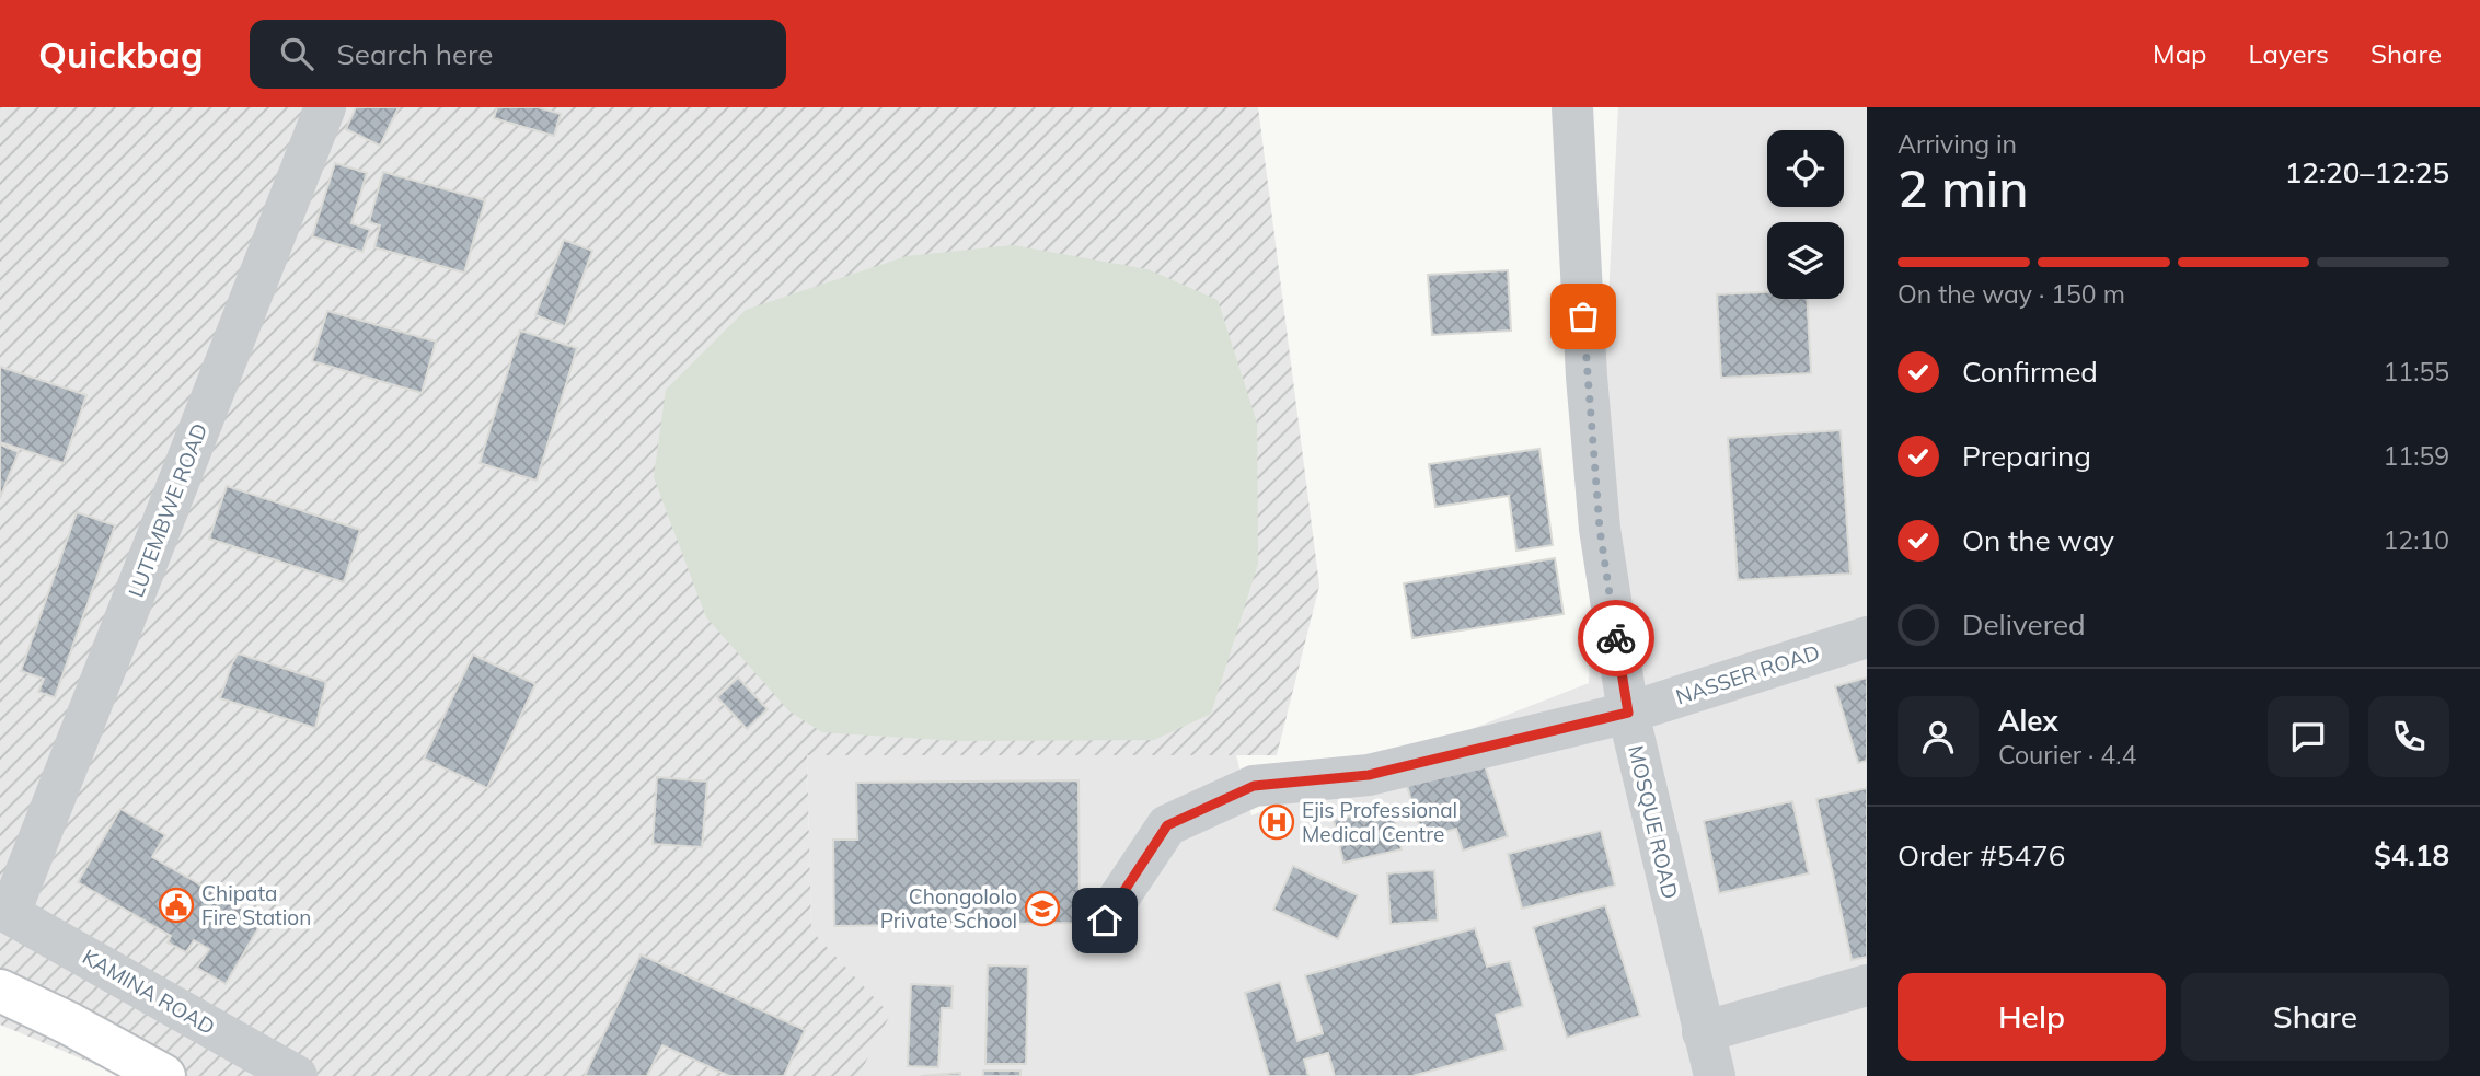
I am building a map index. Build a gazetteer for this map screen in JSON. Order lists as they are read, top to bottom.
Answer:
{
  "streets": {
    "street": [
      "LUTEMBWE ROAD",
      "NASSER ROAD",
      "MOSQUE ROAD",
      "KAMINA ROAD"
    ]
  },
  "crossings": [
    ["LUTEMBWE ROAD", "KAMINA ROAD"],
    ["NASSER ROAD", "MOSQUE ROAD"]
  ],
  "places": {
    "hospital": ["Ejis Professional Medical Centre"],
    "public building": ["Chipata Fire Station"],
    "school or university": ["Chongololo Private School"]
  },
  "page": {
    "header": "Quickbag",
    "search": "Search here",
    "nav": ["Map", "Layers", "Share"],
    "heading": ["2 min", "Arriving in", "12:20–12:25"],
    "panel": [
      "Alex",
      "Courier · 4.4",
      "Order #5476",
      "$4.18"
    ],
    "bar": "On the way · 150 m",
    "list": [
      ["Confirmed", "11:55"],
      ["Preparing", "11:59"],
      ["On the way", "12:10"],
      "Delivered"
    ],
    "buttons": ["Help", "Share"]
  }
}
